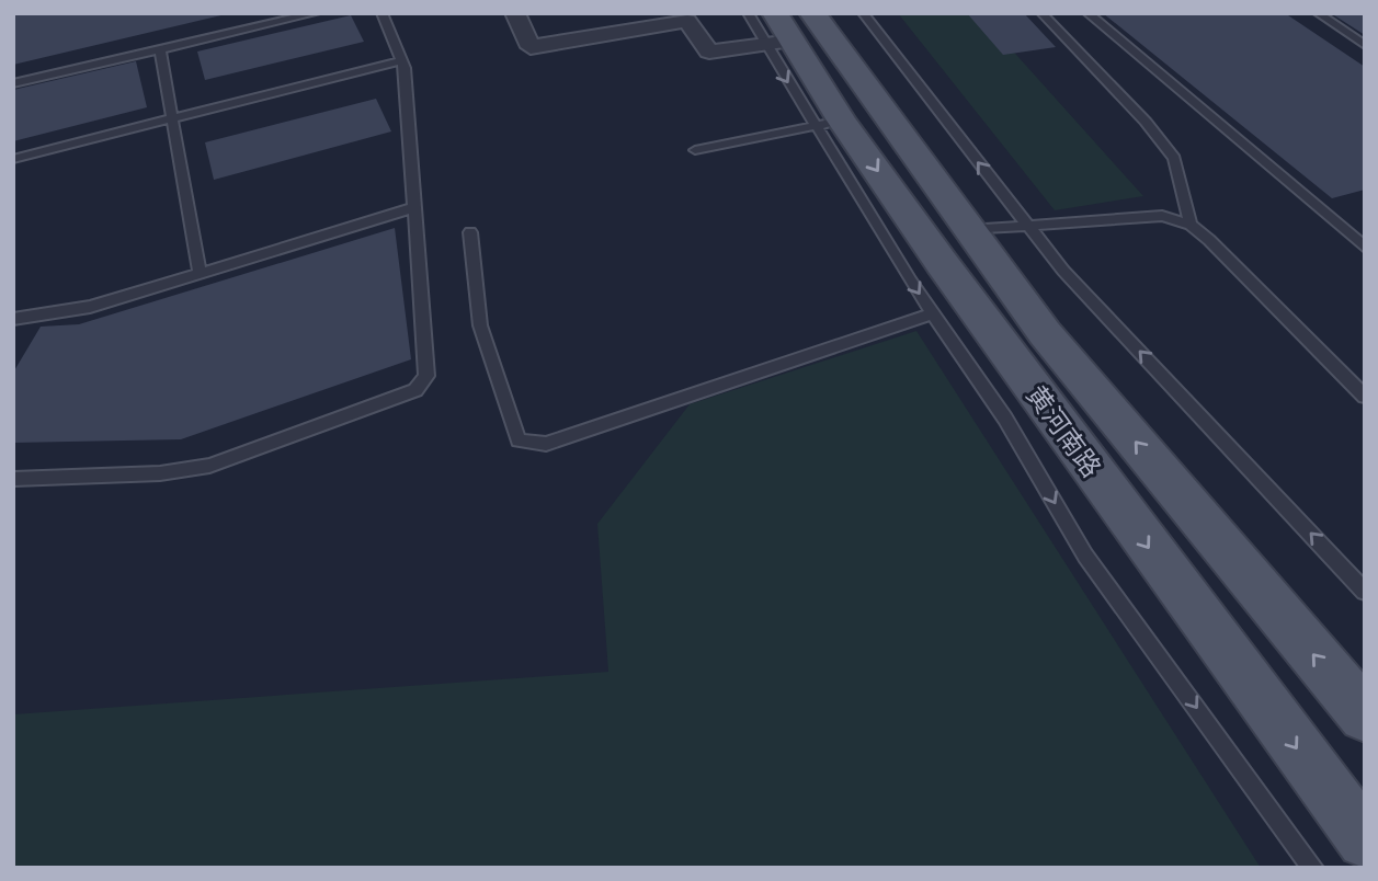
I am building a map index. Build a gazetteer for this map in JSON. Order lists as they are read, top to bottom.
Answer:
{
  "streets": {
    "main road": ["黄河南路"]
  }
}
